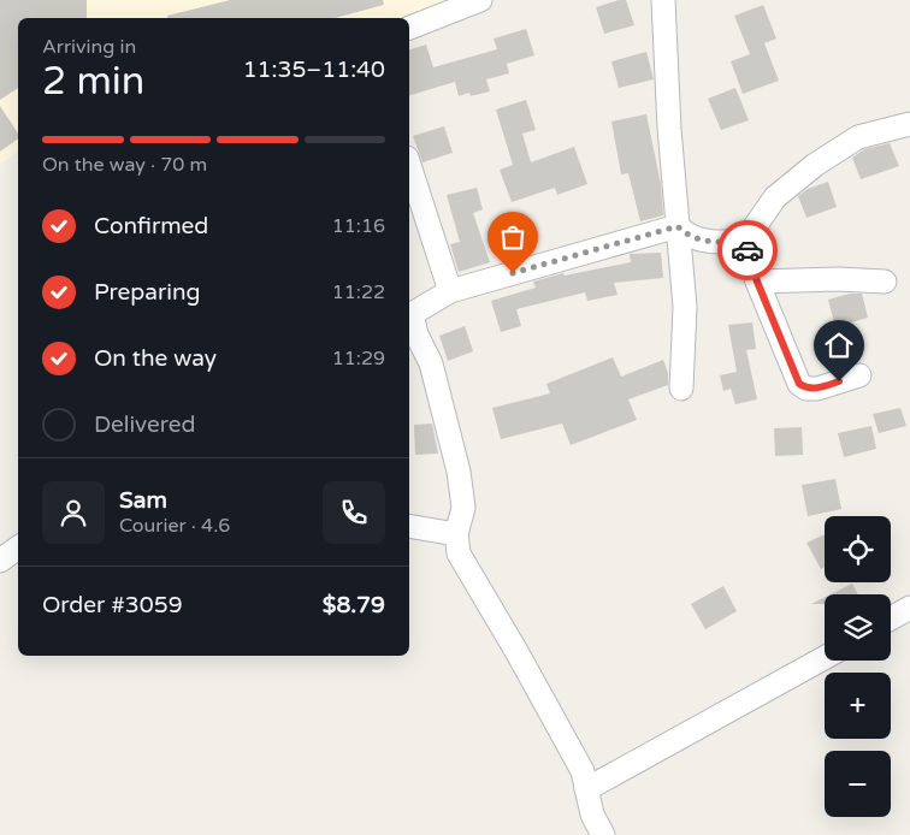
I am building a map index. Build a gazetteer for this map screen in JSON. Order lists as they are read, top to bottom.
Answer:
{
  "page": {
    "heading": ["2 min", "Arriving in", "11:35–11:40"],
    "panel": [
      "Sam",
      "Courier · 4.6",
      "Order #3059",
      "$8.79"
    ],
    "bar": "On the way · 70 m",
    "list": [
      ["Confirmed", "11:16"],
      ["Preparing", "11:22"],
      ["On the way", "11:29"],
      "Delivered"
    ],
    "map_buttons": ["+", "−"]
  }
}
